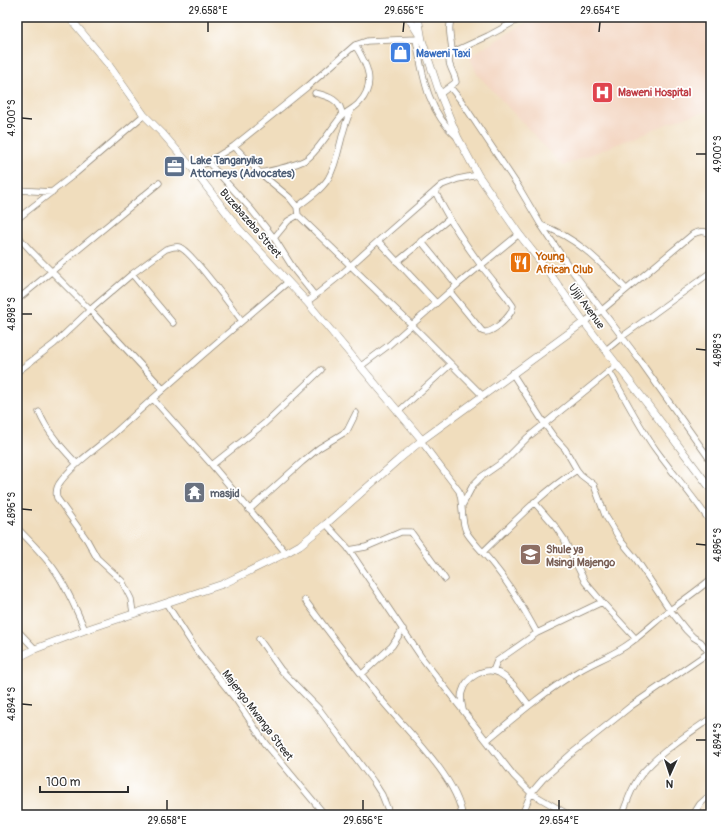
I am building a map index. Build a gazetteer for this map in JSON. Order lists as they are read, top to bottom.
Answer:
{
  "streets": {
    "street": ["Buzebazeba Street", "Ujiji Avenue", "Majengo Mwanga Street"]
  },
  "places": {
    "shop": ["Maweni Taxi"],
    "hospital": ["Maweni Hospital"],
    "office": ["Lake Tanganyika Attorneys (Advocates)"],
    "restaurant": ["Young African Club"],
    "temple": ["masjid"],
    "school or university": ["Shule ya Msingi Majengo"]
  },
  "scale_bar": "100 m",
  "north": "bottom",
  "coordinates": [
    "29.658°E",
    "29.656°E",
    "29.654°E",
    "4.900°S",
    "4.898°S",
    "4.896°S",
    "4.894°S"
  ]
}
